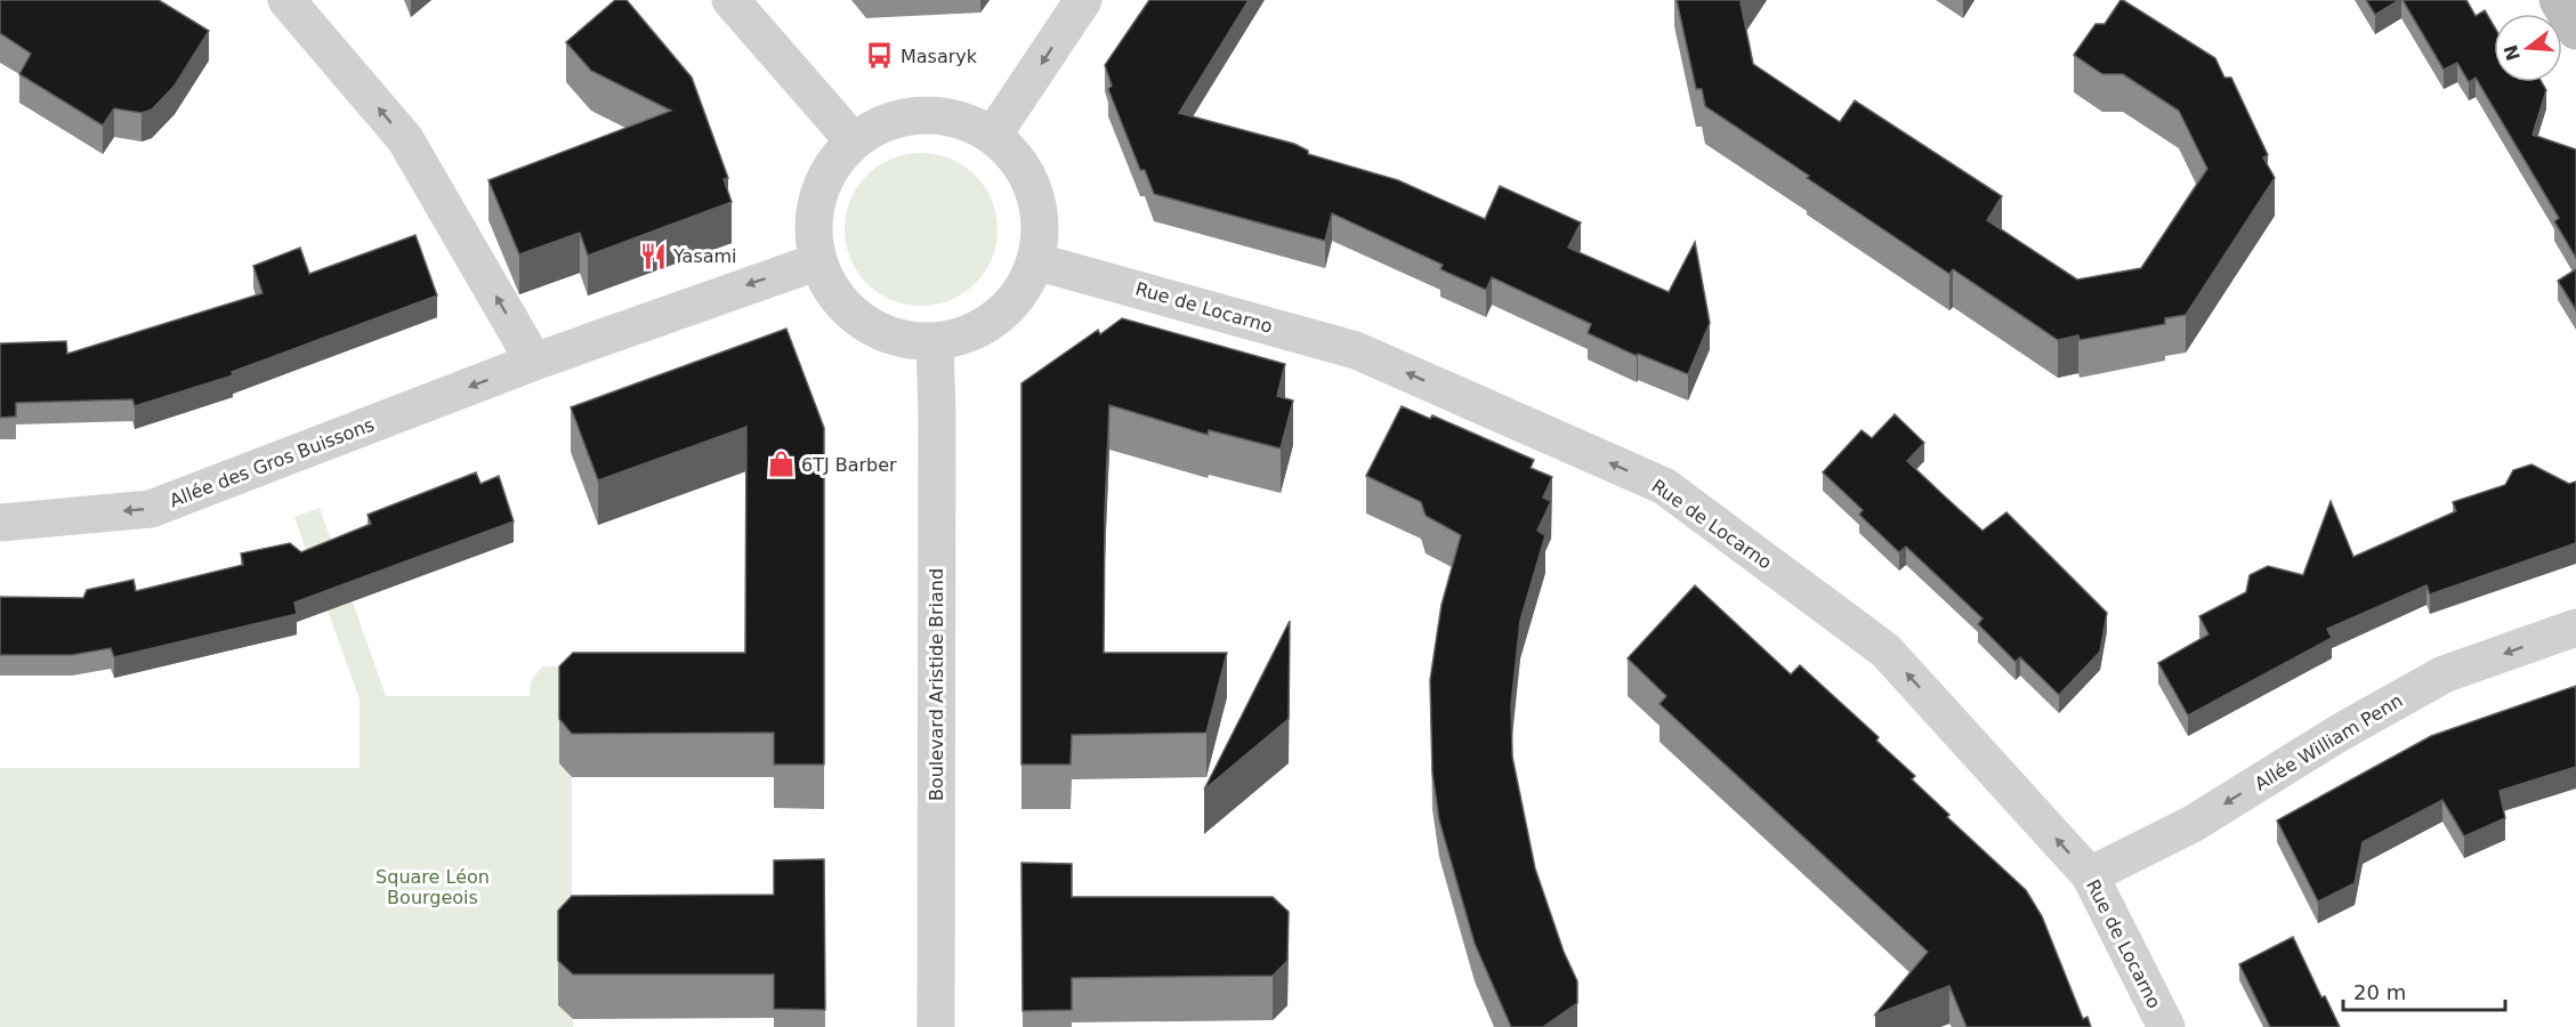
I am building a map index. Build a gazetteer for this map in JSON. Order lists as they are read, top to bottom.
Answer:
{
  "streets": {
    "street": [
      "Rue de Locarno",
      "Allée des Gros Buissons",
      "Boulevard Aristide Briand",
      "Allée William Penn"
    ]
  },
  "crossings": [
    ["Rue de Locarno", "Allée des Gros Buissons"],
    ["Rue de Locarno", "Boulevard Aristide Briand"],
    ["Rue de Locarno", "Allée William Penn"],
    ["Allée des Gros Buissons", "Boulevard Aristide Briand"]
  ],
  "one_way": ["Rue de Locarno", "Allée des Gros Buissons", "Allée William Penn"],
  "parks": ["Square Léon Bourgeois"],
  "places": {
    "bus stop": ["Masaryk"],
    "restaurant": ["Yasami"],
    "shop": ["6TJ Barber"]
  },
  "scale_bar": "20 m",
  "north": "left"
}
